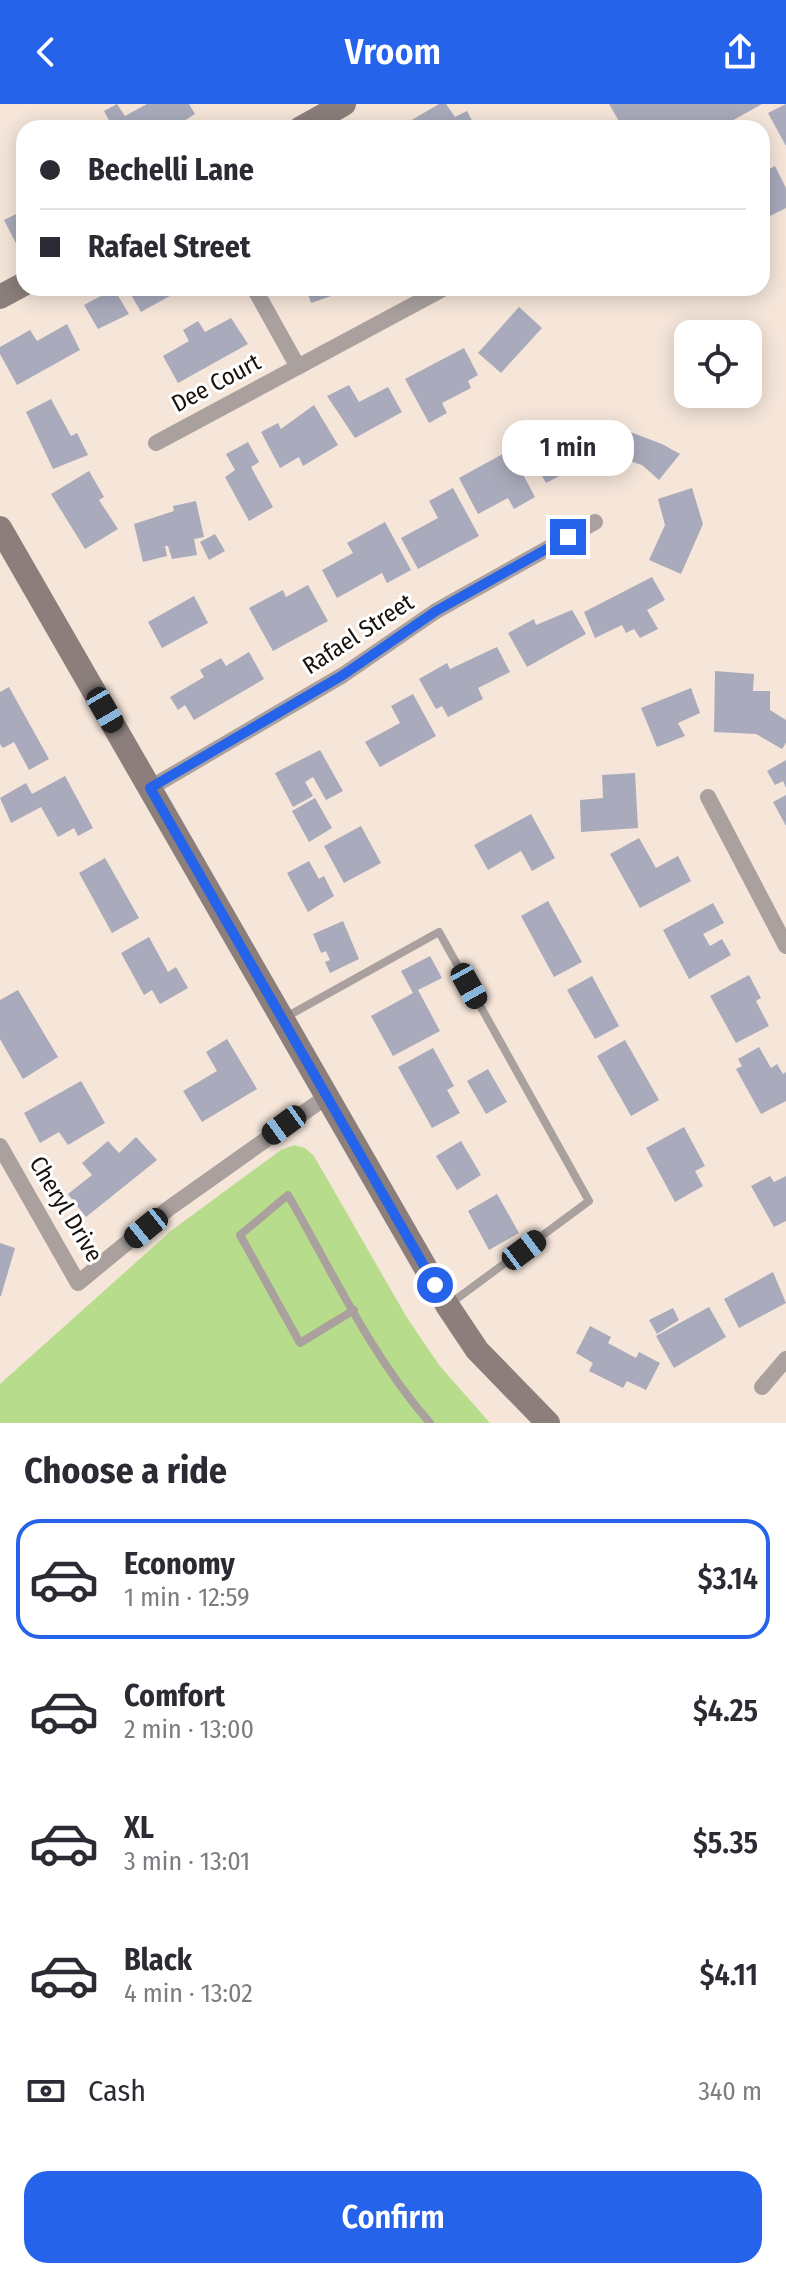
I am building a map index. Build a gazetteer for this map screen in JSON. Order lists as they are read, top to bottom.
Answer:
{
  "streets": {
    "street": ["Dee Court", "Rafael Street", "Cheryl Drive"]
  },
  "page": {
    "header": "Vroom",
    "banner": ["Bechelli Lane", "Rafael Street"],
    "bubble": "1 min",
    "heading": "Choose a ride",
    "list": [
      {
        "name": "Economy",
        "note": "1 min · 12:59",
        "value": "$3.14"
      },
      {
        "name": "Comfort",
        "note": "2 min · 13:00",
        "value": "$4.25"
      },
      {
        "name": "XL",
        "note": "3 min · 13:01",
        "value": "$5.35"
      },
      {
        "name": "Black",
        "note": "4 min · 13:02",
        "value": "$4.11"
      }
    ],
    "pay": ["Cash", "340 m"],
    "buttons": "Confirm"
  }
}
